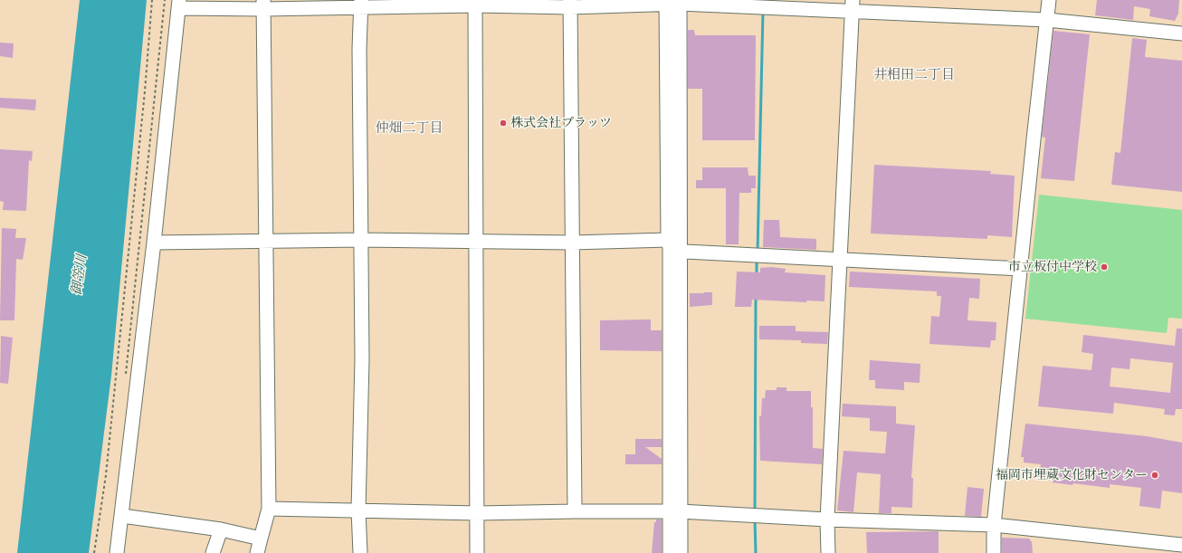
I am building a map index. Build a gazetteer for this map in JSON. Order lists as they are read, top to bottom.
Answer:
{
  "districts": ["井相田二丁目", "仲畑二丁目"],
  "water": ["御笠川"],
  "places": ["株式会社プラッツ", "市立板付中学校", "福岡市埋蔵文化財センター"]
}
